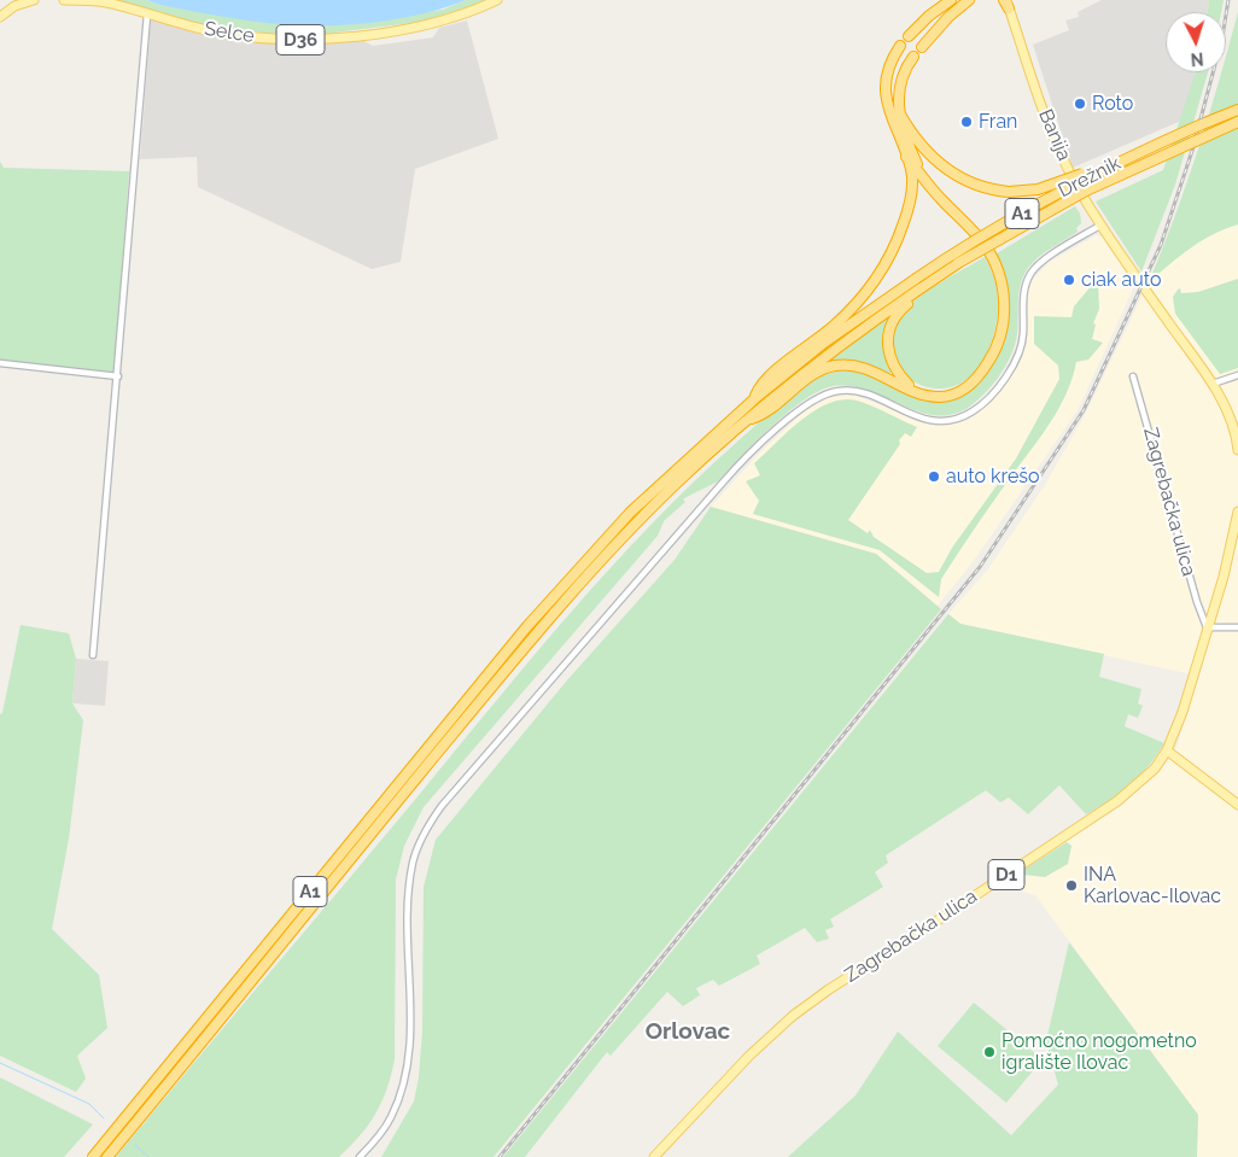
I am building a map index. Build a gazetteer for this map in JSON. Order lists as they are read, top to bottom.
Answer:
{
  "streets": {
    "highway": ["Drežnik", "A1"],
    "main road": [
      "Selce",
      "D36",
      "Banija",
      "Zagrebačka ulica",
      "D1"
    ]
  },
  "crossings": [
    ["Drežnik", "A1"]
  ],
  "districts": ["Orlovac"],
  "places": [
    "Roto",
    "Fran",
    "ciak auto",
    "auto krešo",
    "INA Karlovac-Ilovac",
    "Pomoćno nogometno igralište Ilovac"
  ],
  "north": "bottom"
}
